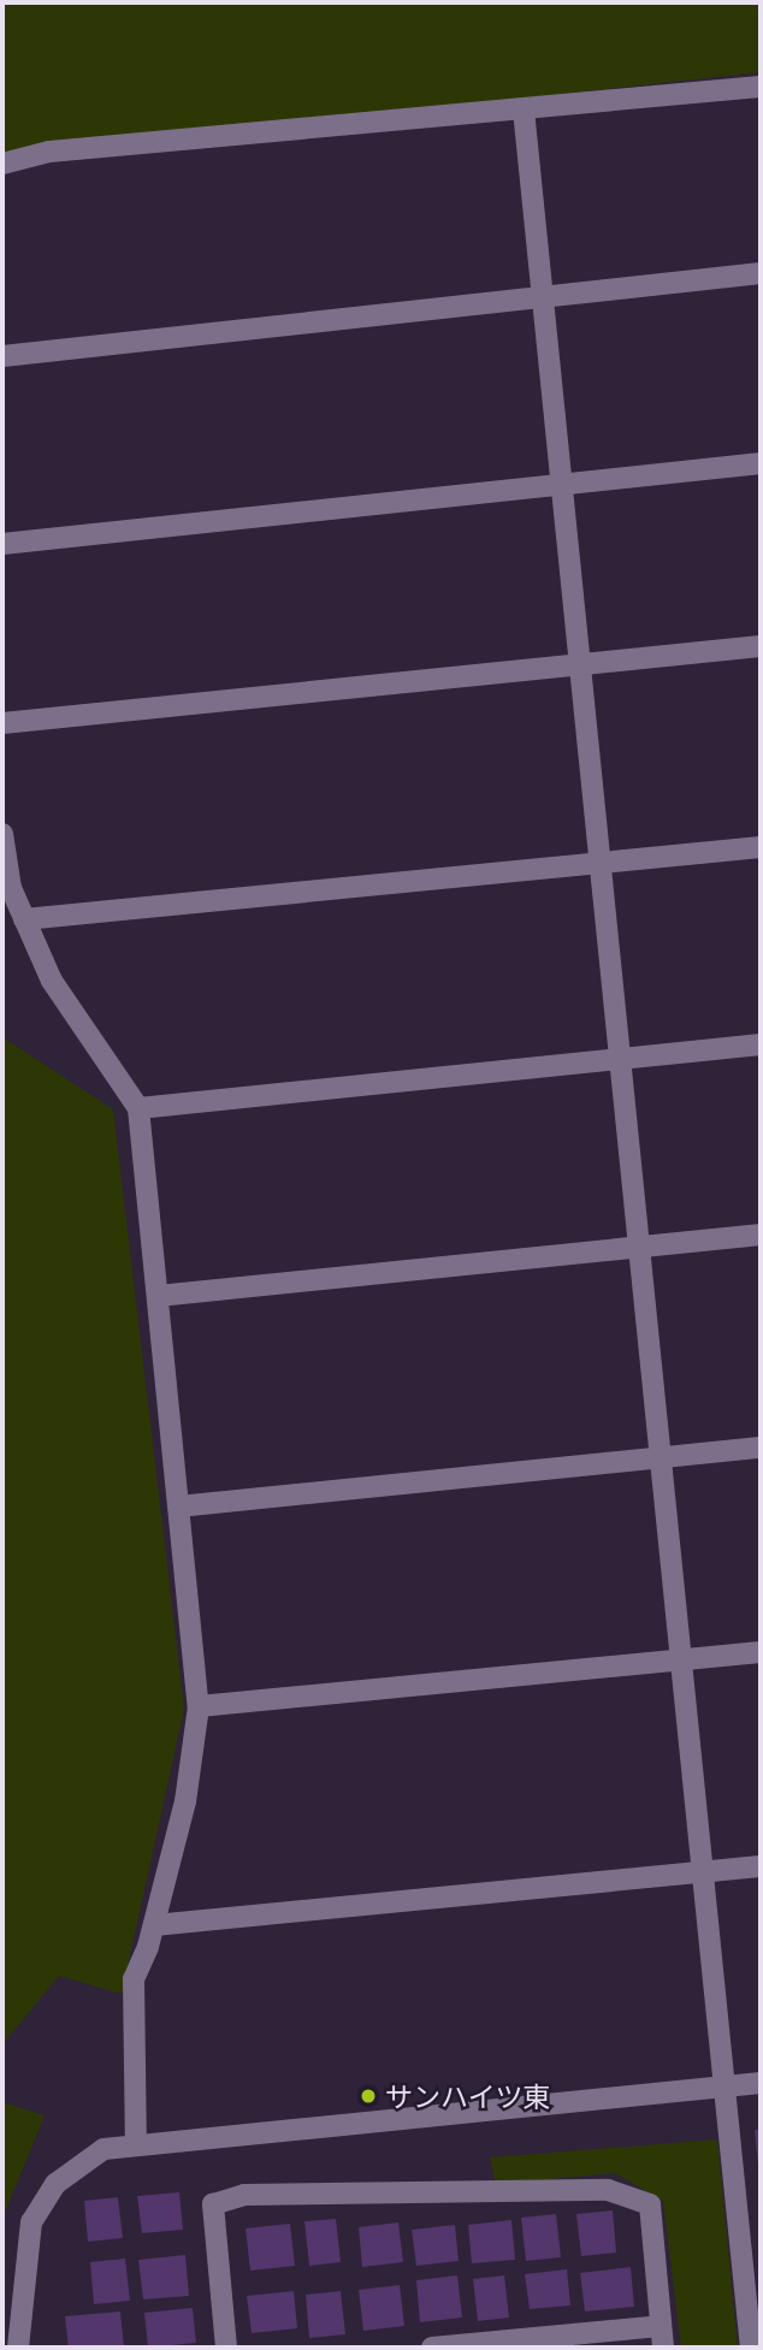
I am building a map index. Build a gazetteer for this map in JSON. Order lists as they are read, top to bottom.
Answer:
{
  "places": ["サンハイツ東"]
}
